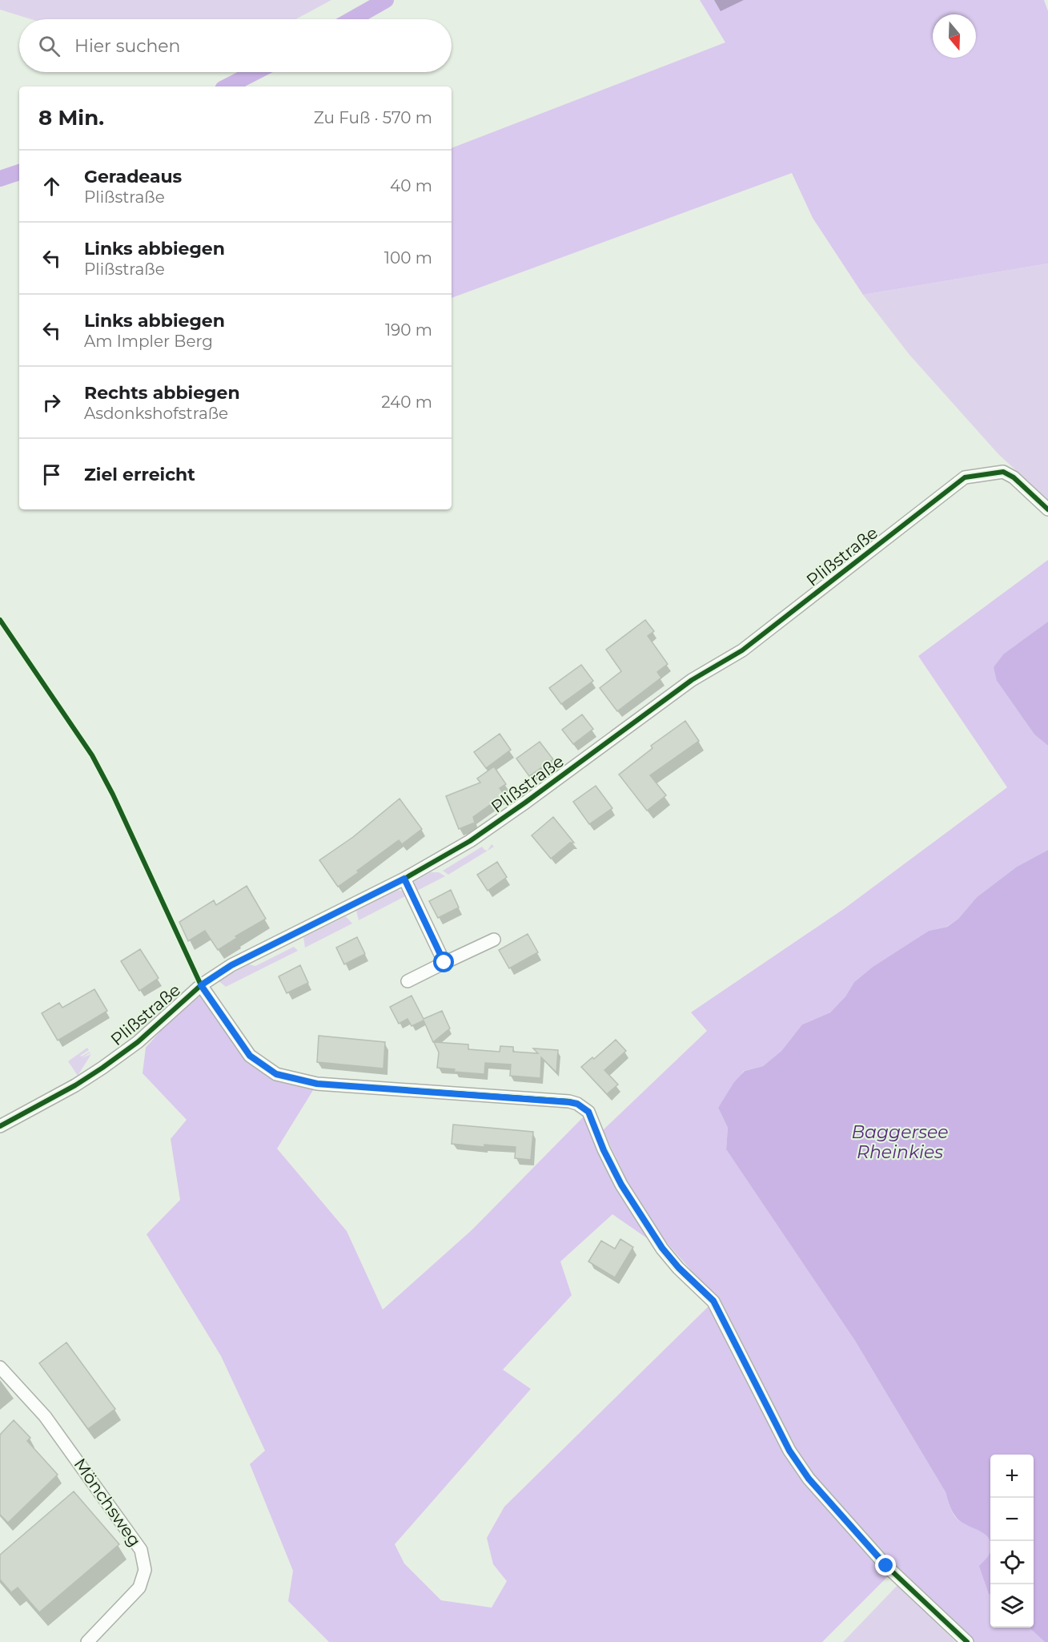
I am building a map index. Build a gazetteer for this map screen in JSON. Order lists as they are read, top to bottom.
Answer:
{
  "streets": {
    "street": ["Plißstraße", "Mönchsweg"]
  },
  "water": ["Baggersee Rheinkies"],
  "north": "bottom",
  "page": {
    "search": "Hier suchen",
    "heading": ["8 Min.", "Zu Fuß · 570 m"],
    "list": [
      ["Geradeaus", "Plißstraße", "40 m"],
      ["Links abbiegen", "Plißstraße", "100 m"],
      ["Links abbiegen", "Am Impler Berg", "190 m"],
      ["Rechts abbiegen", "Asdonkshofstraße", "240 m"],
      "Ziel erreicht"
    ],
    "map_buttons": ["+", "−"]
  }
}
